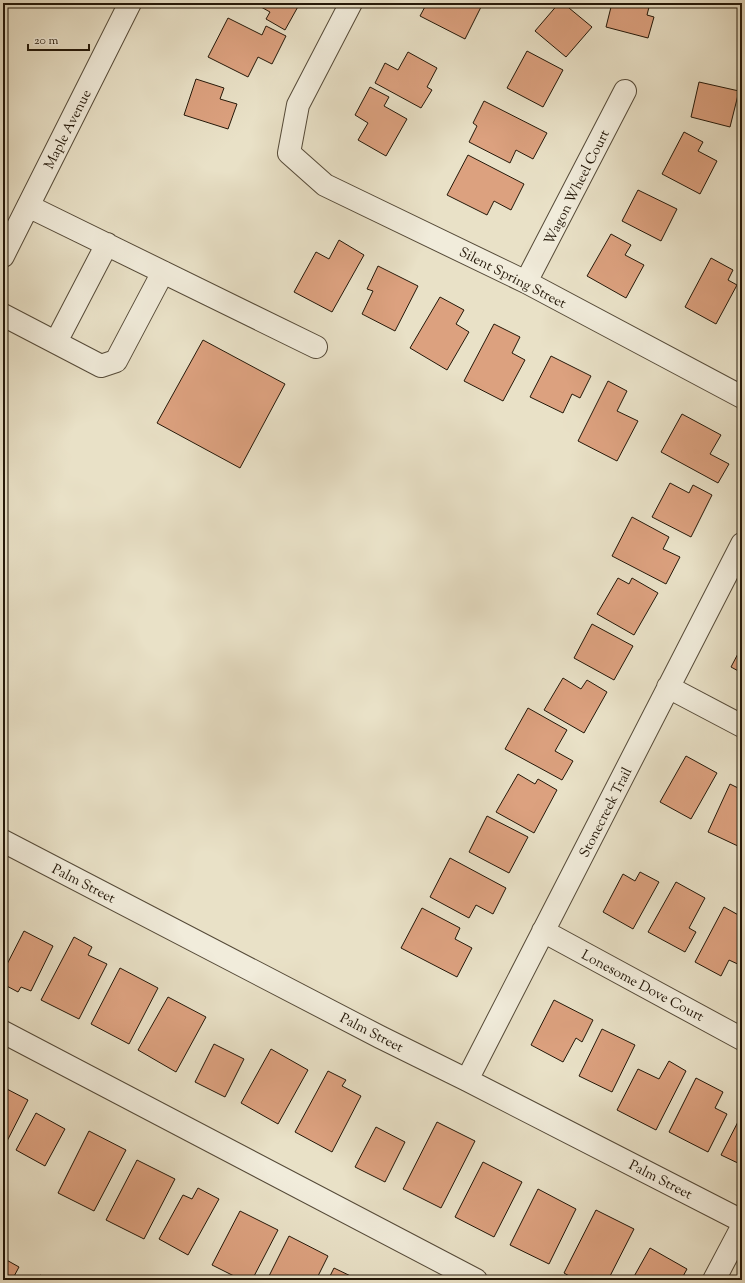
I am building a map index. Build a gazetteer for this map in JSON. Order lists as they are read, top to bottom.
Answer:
{
  "streets": {
    "street": [
      "Maple Avenue",
      "Wagon Wheel Court",
      "Silent Spring Street",
      "Stonecreek Trail",
      "Palm Street",
      "Lonesome Dove Court"
    ]
  },
  "crossings": [
    ["Wagon Wheel Court", "Silent Spring Street"],
    ["Stonecreek Trail", "Palm Street"],
    ["Stonecreek Trail", "Lonesome Dove Court"]
  ],
  "scale_bar": "20 m"
}
